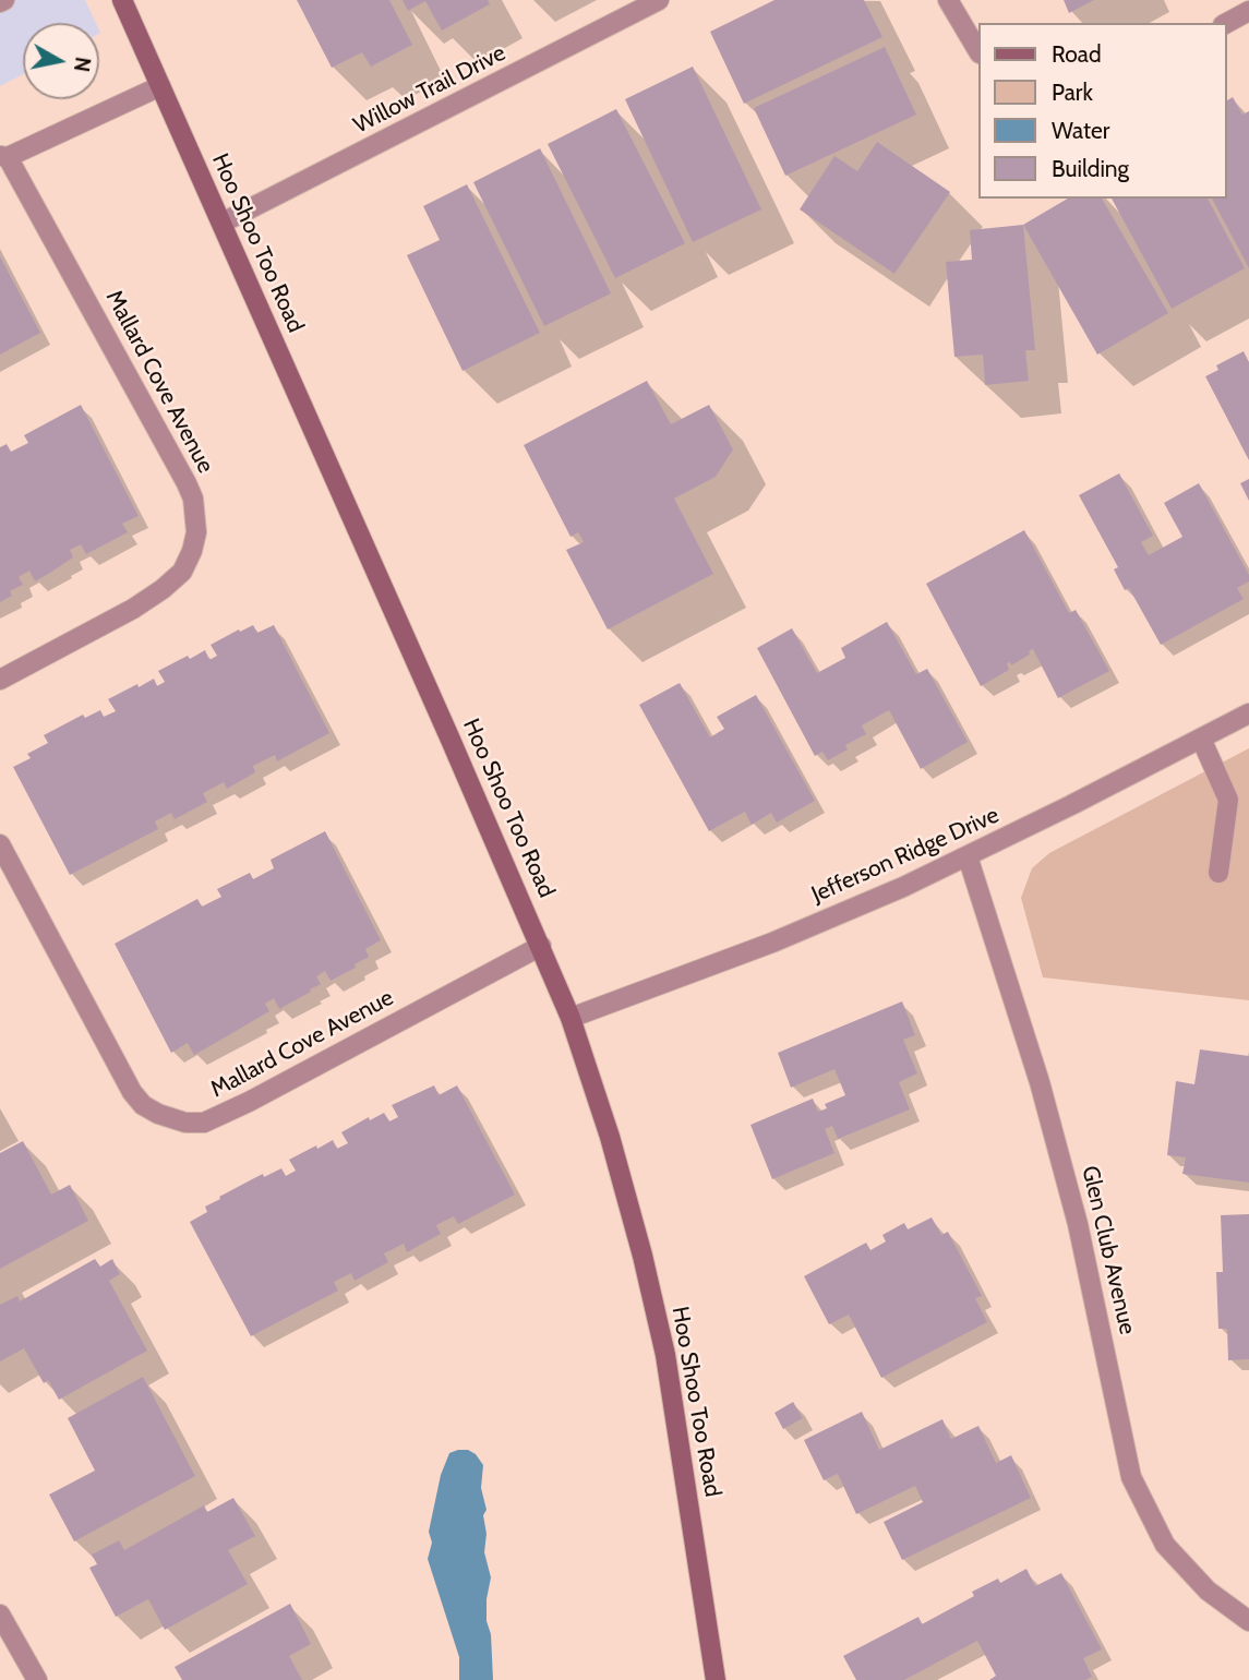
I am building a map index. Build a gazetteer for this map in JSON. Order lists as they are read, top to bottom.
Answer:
{
  "streets": {
    "street": [
      "Willow Trail Drive",
      "Hoo Shoo Too Road",
      "Mallard Cove Avenue",
      "Jefferson Ridge Drive",
      "Glen Club Avenue"
    ]
  },
  "crossings": [
    ["Willow Trail Drive", "Hoo Shoo Too Road"],
    ["Hoo Shoo Too Road", "Mallard Cove Avenue"],
    ["Hoo Shoo Too Road", "Jefferson Ridge Drive"],
    ["Jefferson Ridge Drive", "Glen Club Avenue"]
  ],
  "legend": [
    "Road",
    "Park",
    "Water",
    "Building"
  ],
  "north": "right"
}
